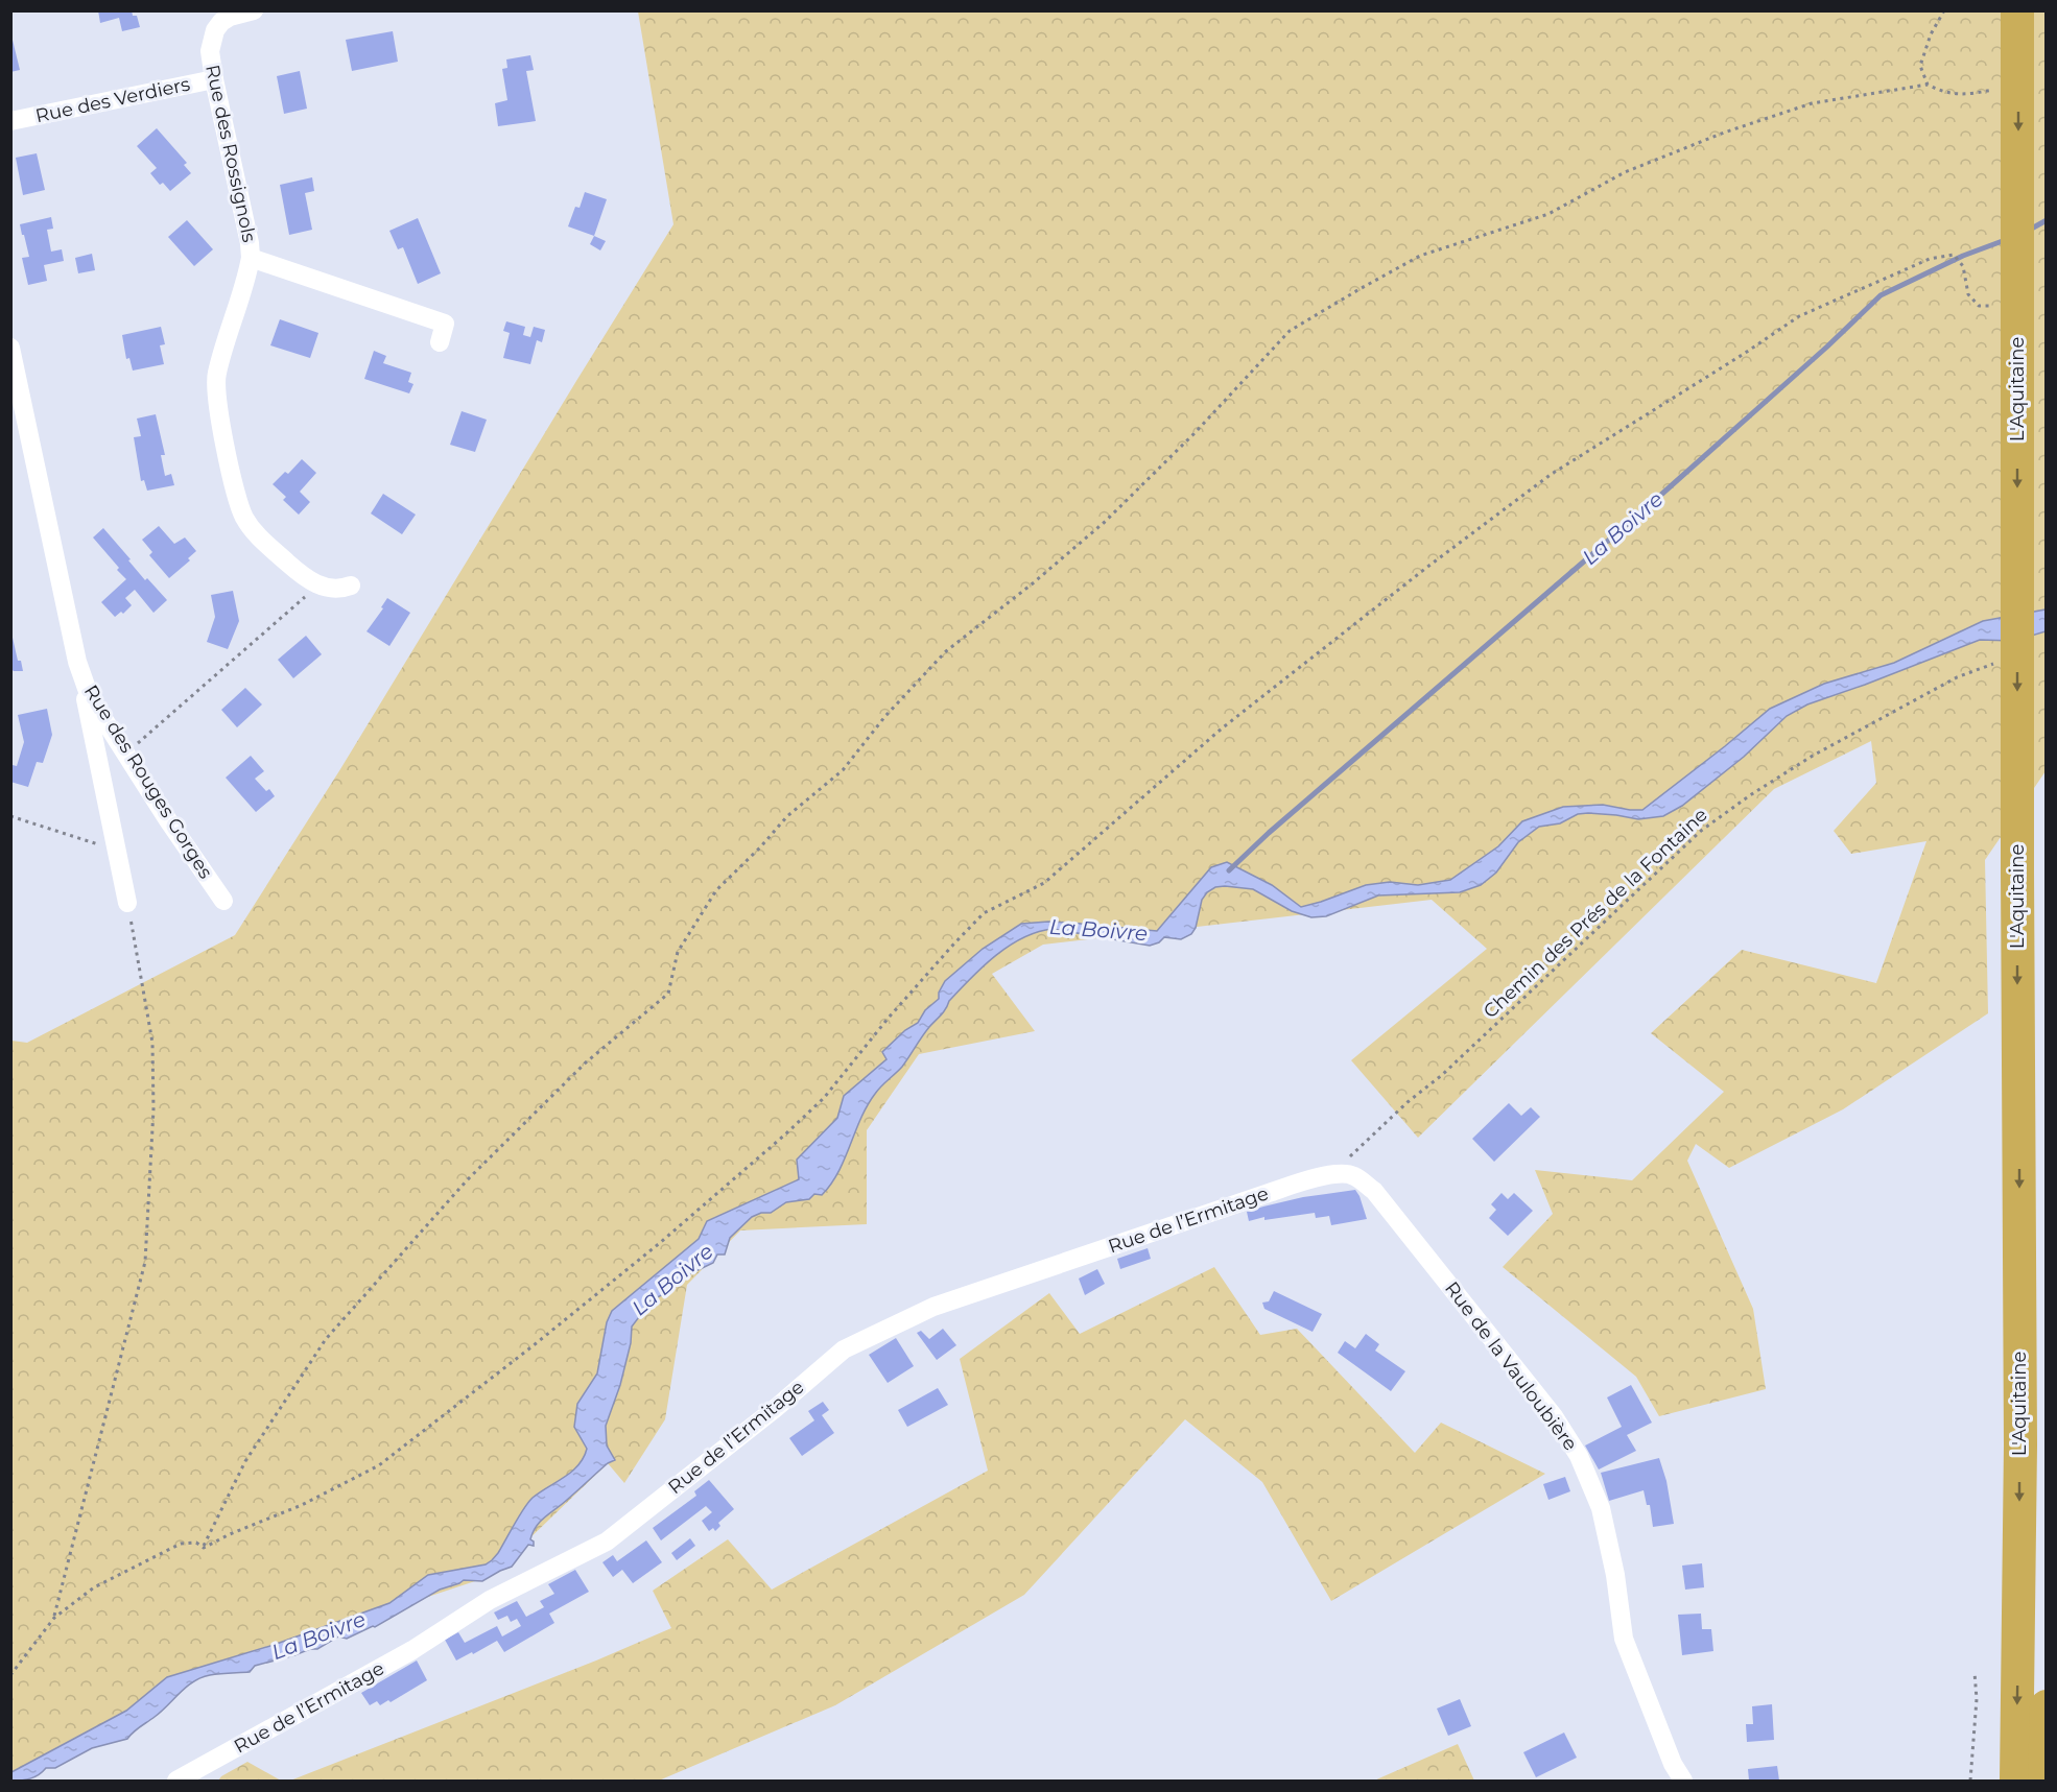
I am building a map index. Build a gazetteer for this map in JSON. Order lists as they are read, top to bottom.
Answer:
{
  "streets": {
    "highway": ["L'Aquitaine"],
    "street": [
      "Rue des Verdiers",
      "Rue des Rossignols",
      "Rue des Rouges Gorges",
      "Rue de l’Ermitage",
      "Rue de la Vauloubière"
    ],
    "path": ["Chemin des Prés de la Fontaine"]
  },
  "crossings": [
    ["Rue des Verdiers", "Rue des Rossignols"],
    ["Chemin des Prés de la Fontaine", "Rue de l’Ermitage"],
    ["Chemin des Prés de la Fontaine", "Rue de la Vauloubière"],
    ["Rue de l’Ermitage", "Rue de la Vauloubière"]
  ],
  "one_way": ["L'Aquitaine"],
  "water": ["La Boivre"]
}
